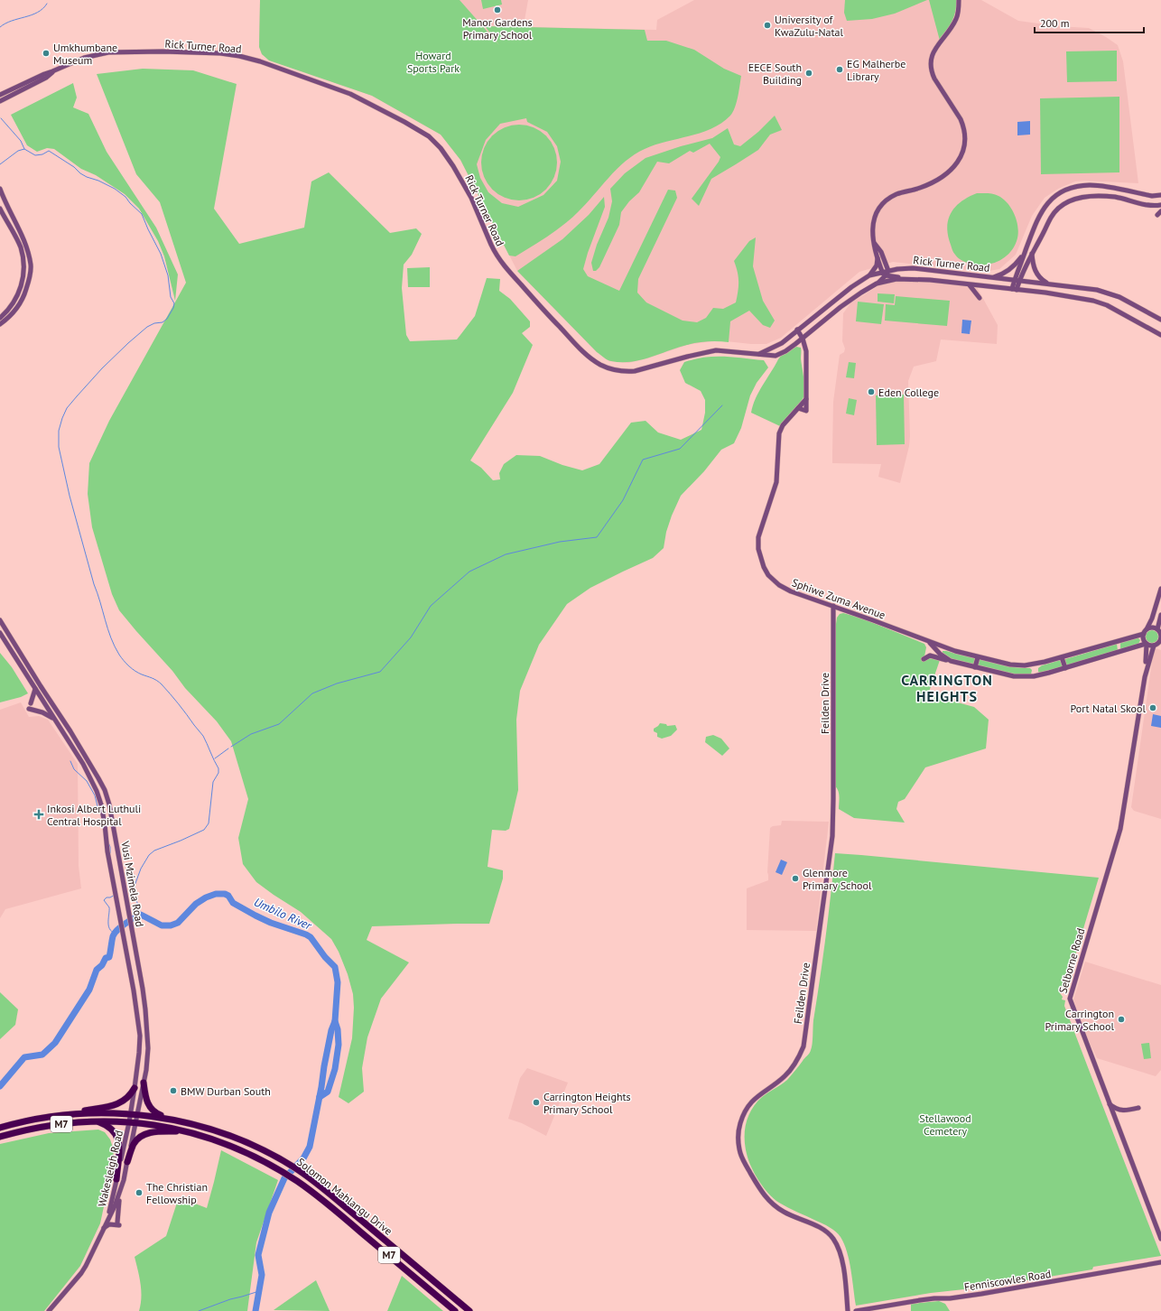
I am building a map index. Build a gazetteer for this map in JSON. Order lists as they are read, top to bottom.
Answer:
{
  "streets": {
    "highway": ["M7", "Solomon Mahlangu Drive"],
    "main road": [
      "Rick Turner Road",
      "Sphiwe Zuma Avenue",
      "Feilden Drive",
      "Vusi Mzimela Road",
      "Selborne Road",
      "Wakesleigh Road",
      "Fenniscowles Road"
    ]
  },
  "crossings": [
    ["Sphiwe Zuma Avenue", "Feilden Drive"],
    ["Sphiwe Zuma Avenue", "Selborne Road"],
    ["Vusi Mzimela Road", "Solomon Mahlangu Drive"],
    ["Wakesleigh Road", "Solomon Mahlangu Drive"]
  ],
  "districts": ["CARRINGTON HEIGHTS"],
  "water": ["Umbilo River"],
  "parks": ["Howard Sports Park", "Stellawood Cemetery"],
  "places": {
    "other": [
      "Manor Gardens Primary School",
      "University of KwaZulu-Natal",
      "Umkhumbane Museum",
      "EG Malherbe Library",
      "EECE South Building",
      "Eden College",
      "Port Natal Skool",
      "Glenmore Primary School",
      "Carrington Primary School",
      "BMW Durban South",
      "Carrington Heights Primary School",
      "The Christian Fellowship"
    ],
    "health": ["Inkosi Albert Luthuli Central Hospital"]
  },
  "scale_bar": "200 m"
}
